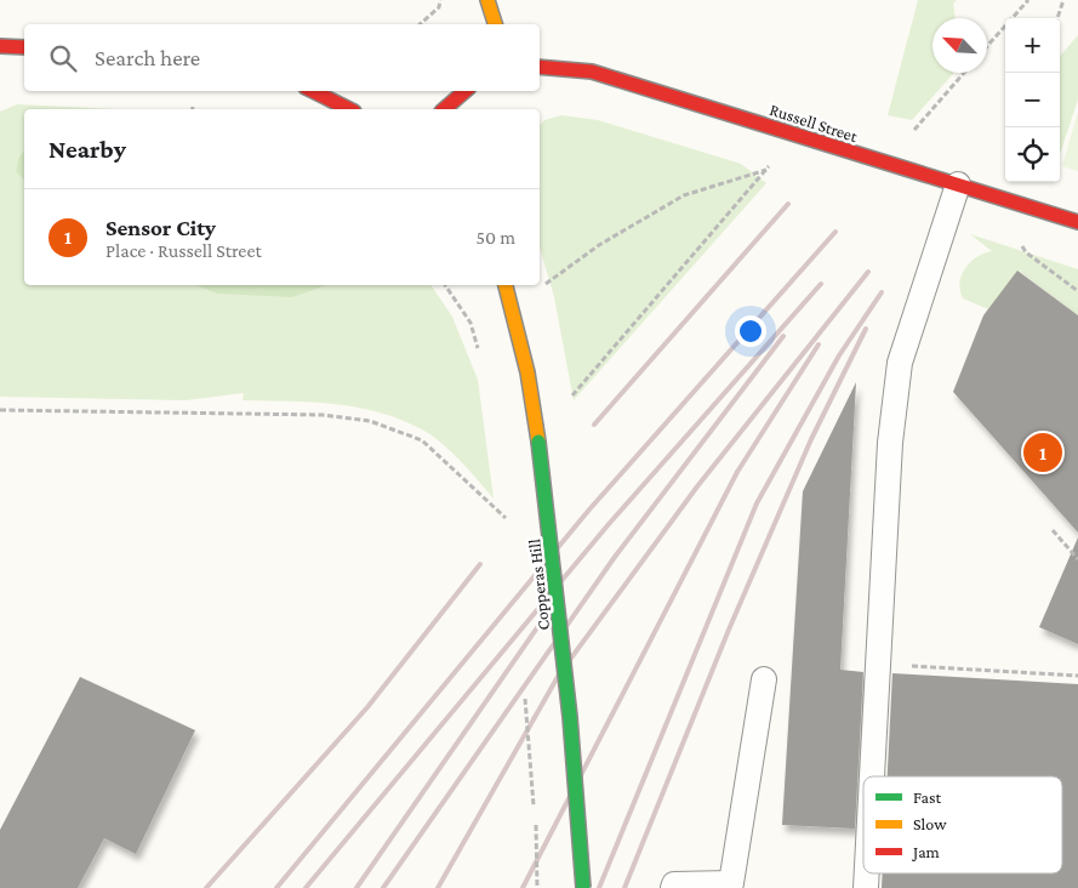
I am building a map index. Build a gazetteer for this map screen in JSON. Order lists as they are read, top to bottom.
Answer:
{
  "streets": {
    "street": ["Russell Street", "Copperas Hill"]
  },
  "legend": ["Fast", "Slow", "Jam"],
  "north": "top left",
  "page": {
    "map_buttons": ["+", "−"],
    "search": "Search here",
    "heading": "Nearby",
    "list": [
      {
        "mark": "1",
        "name": "Sensor City",
        "note": "Place · Russell Street",
        "value": "50 m"
      }
    ],
    "pins": "1"
  }
}
